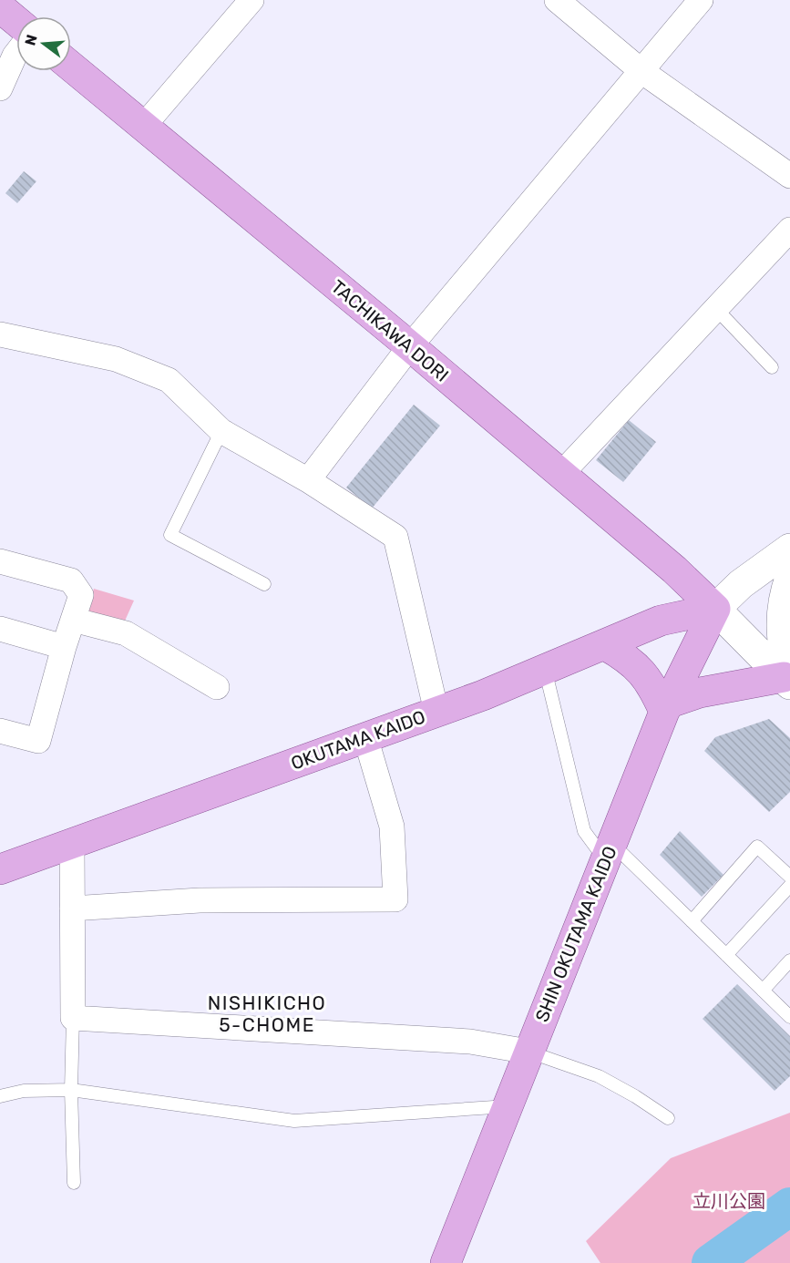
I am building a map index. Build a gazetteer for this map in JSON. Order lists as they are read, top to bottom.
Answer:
{
  "streets": {
    "main road": ["TACHIKAWA DORI", "OKUTAMA KAIDO", "SHIN OKUTAMA KAIDO"]
  },
  "crossings": [
    ["TACHIKAWA DORI", "OKUTAMA KAIDO"],
    ["TACHIKAWA DORI", "SHIN OKUTAMA KAIDO"],
    ["OKUTAMA KAIDO", "SHIN OKUTAMA KAIDO"]
  ],
  "districts": ["NISHIKICHO 5-CHOME"],
  "parks": ["立川公園"],
  "north": "left"
}
